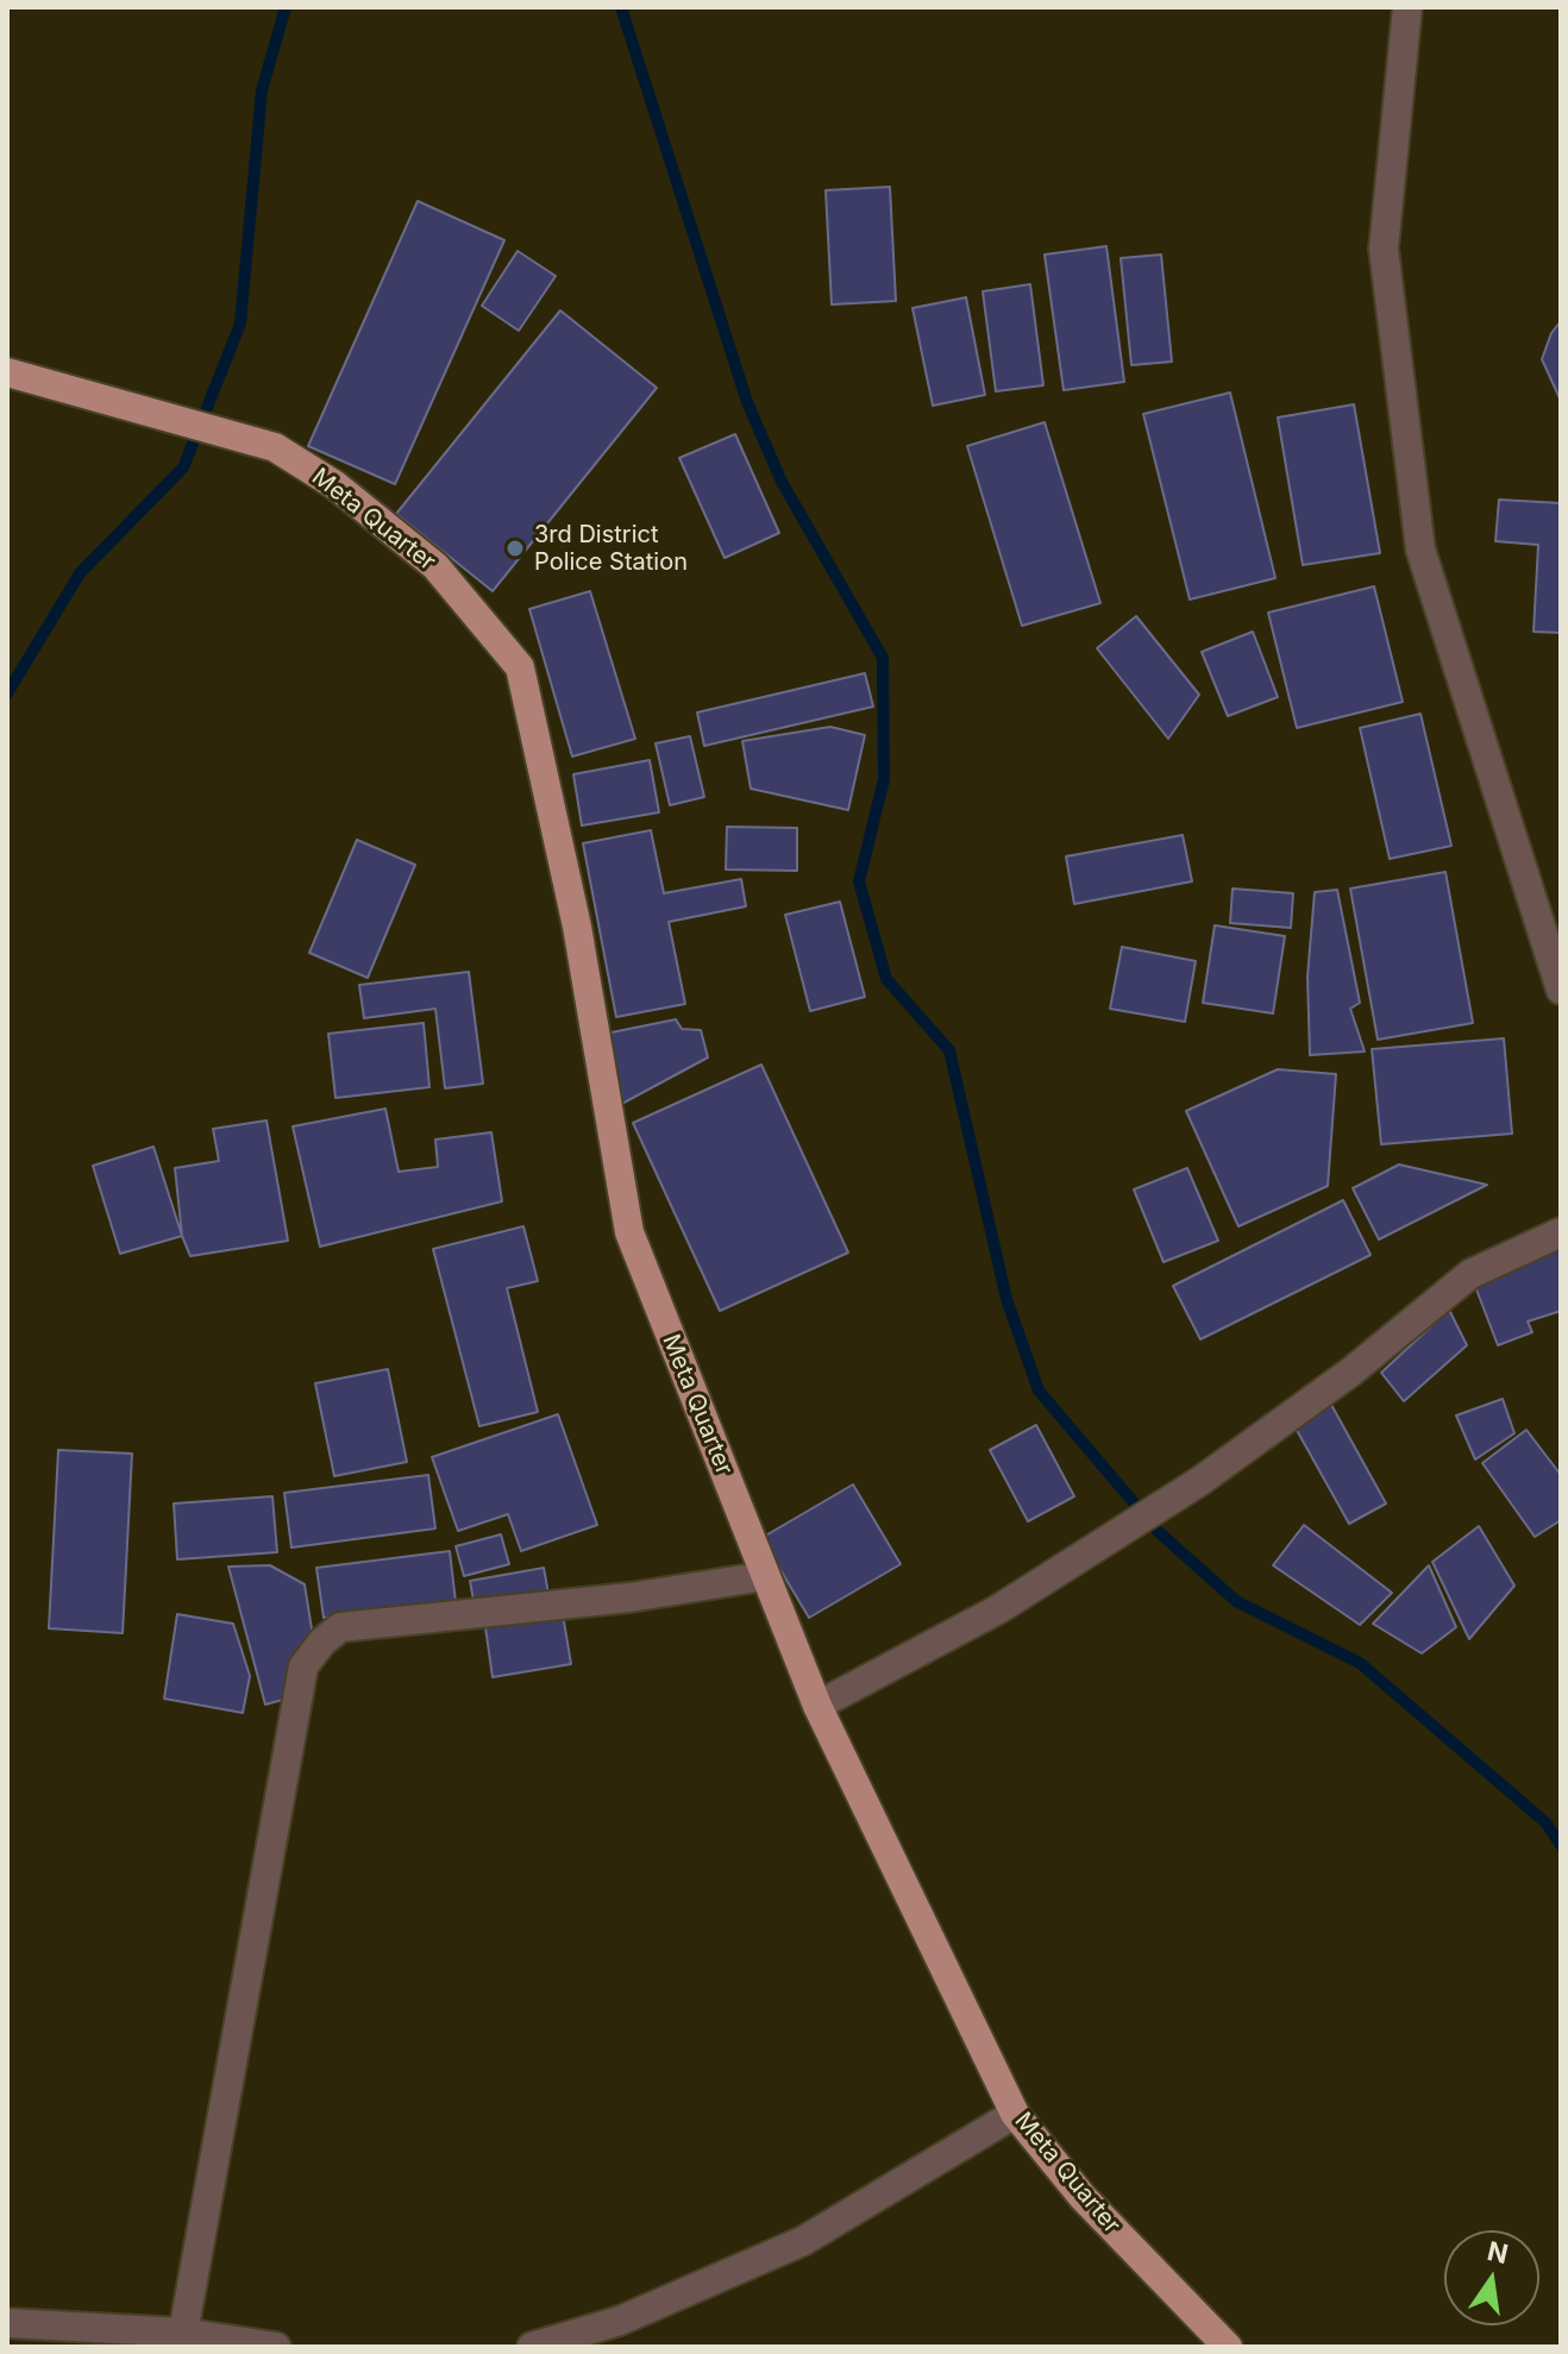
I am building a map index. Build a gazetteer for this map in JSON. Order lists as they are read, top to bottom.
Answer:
{
  "streets": {
    "main road": ["Meta Quarter"]
  },
  "places": ["3rd District Police Station"],
  "north": "top"
}
